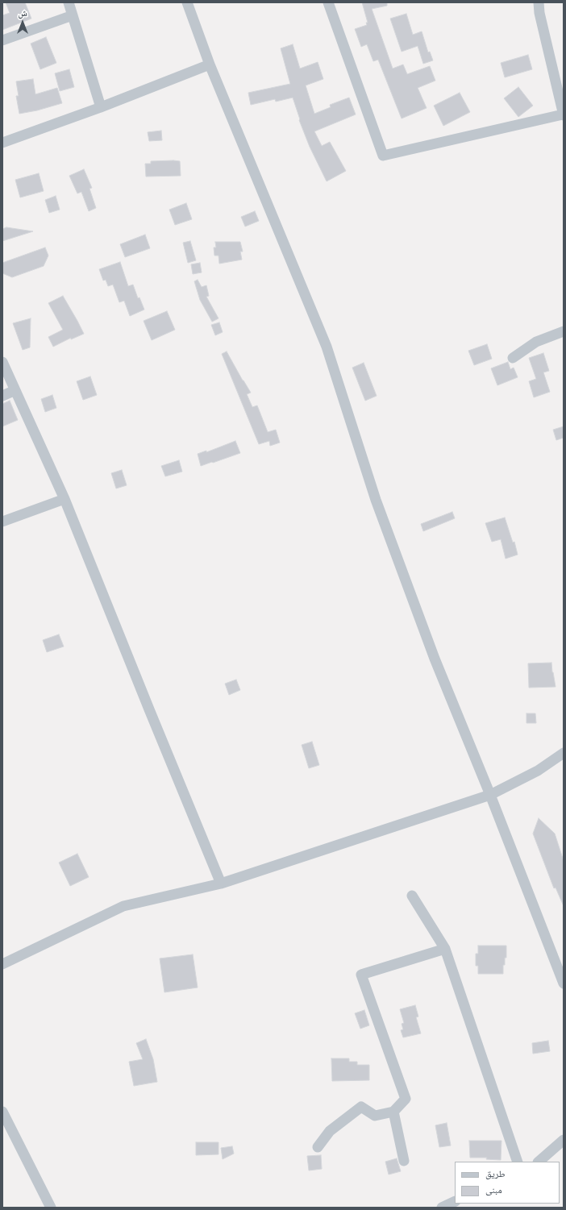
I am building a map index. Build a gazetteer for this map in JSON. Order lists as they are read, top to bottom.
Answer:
{
  "legend": ["طريق", "مبنى"],
  "north": "top"
}
